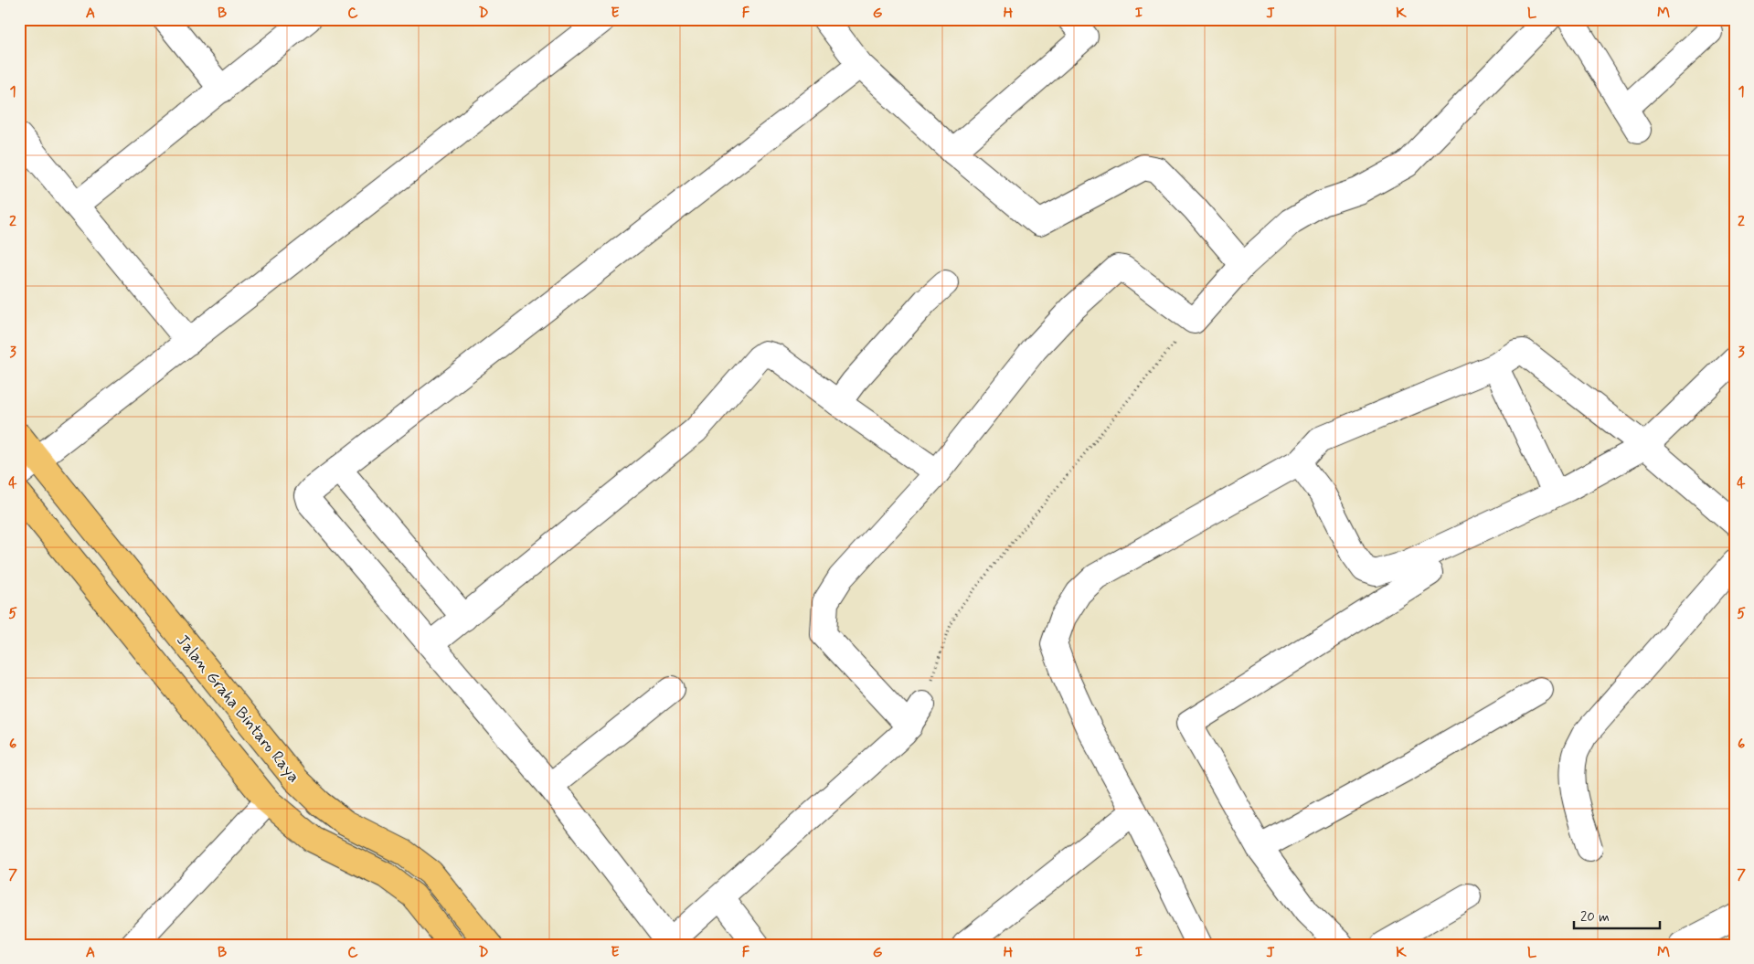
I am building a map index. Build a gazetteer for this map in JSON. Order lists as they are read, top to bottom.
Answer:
{
  "streets": {
    "main road": ["Jalan Graha Bintaro Raya"]
  },
  "scale_bar": "20 m",
  "grid": {
    "columns": [
      "A",
      "B",
      "C",
      "D",
      "E",
      "F",
      "G",
      "H",
      "I",
      "J",
      "K",
      "L",
      "M"
    ],
    "rows": [
      "1",
      "2",
      "3",
      "4",
      "5",
      "6",
      "7"
    ]
  }
}
